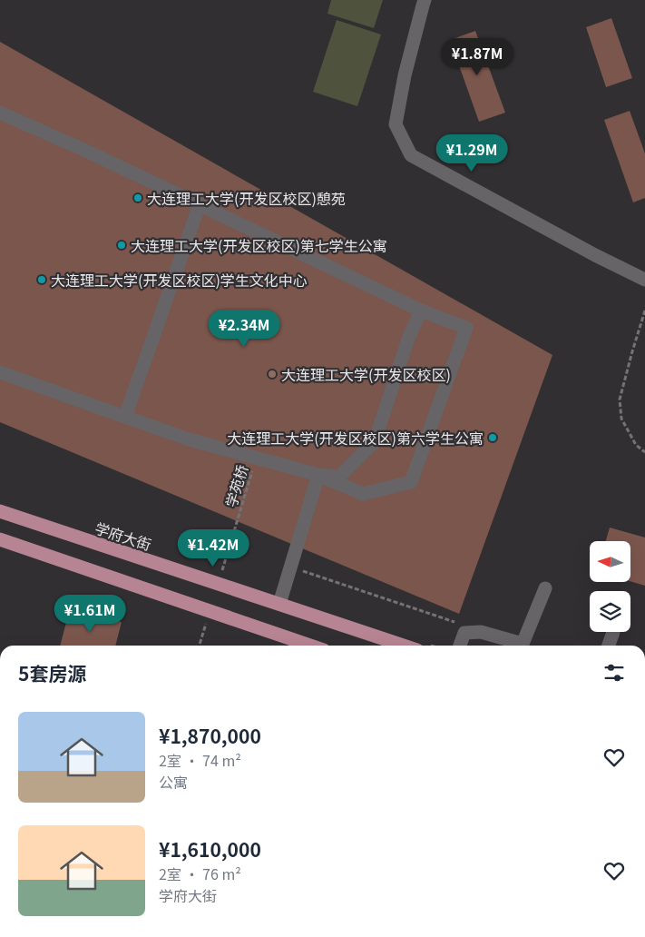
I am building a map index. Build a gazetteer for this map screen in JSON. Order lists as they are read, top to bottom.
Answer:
{
  "streets": {
    "main road": ["学府大街"],
    "path": ["学苑桥"]
  },
  "places": [
    "大连理工大学(开发区校区)憩苑",
    "大连理工大学(开发区校区)第七学生公寓",
    "大连理工大学(开发区校区)学生文化中心",
    "大连理工大学(开发区校区)",
    "大连理工大学(开发区校区)第六学生公寓"
  ],
  "north": "left",
  "page": {
    "price": [
      "¥1.87M",
      "¥1.29M",
      "¥2.34M",
      "¥1.42M",
      "¥1.61M"
    ],
    "heading": "5套房源",
    "list": [
      {
        "name": "¥1,870,000",
        "note": "2室 · 74 m² · 公寓"
      },
      {
        "name": "¥1,610,000",
        "note": "2室 · 76 m² · 学府大街"
      }
    ]
  }
}
